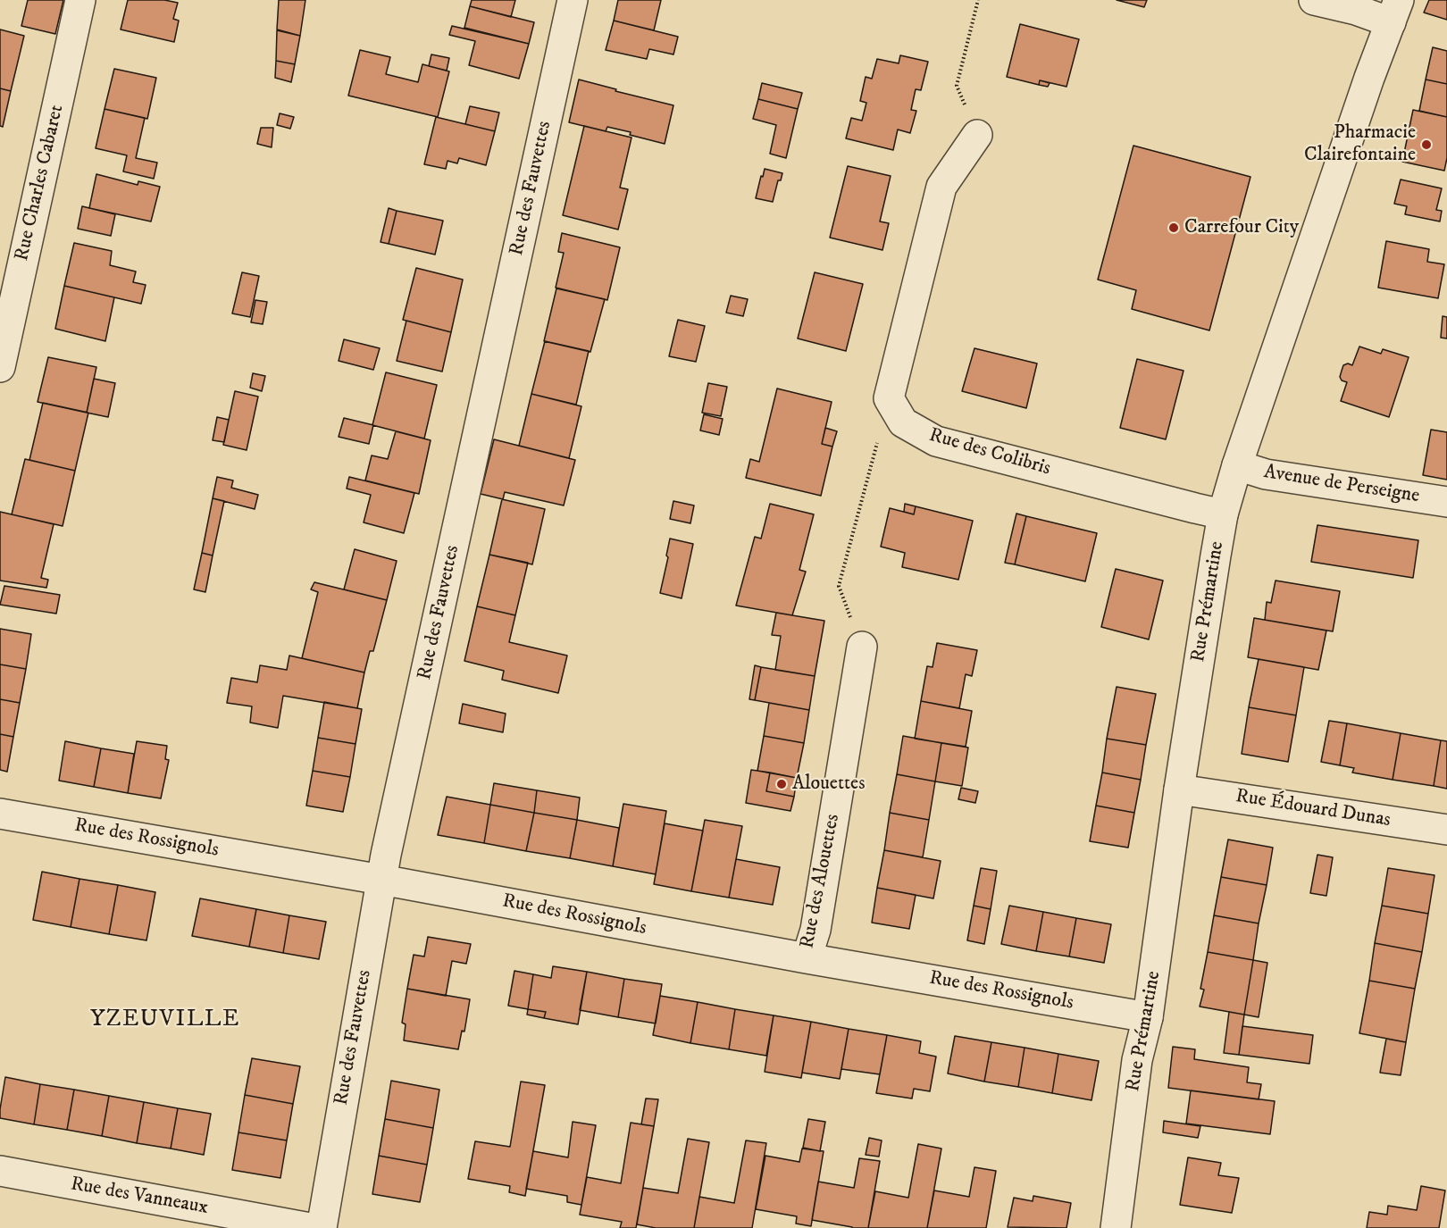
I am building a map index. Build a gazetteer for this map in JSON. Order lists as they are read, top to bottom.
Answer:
{
  "streets": {
    "street": [
      "Rue Charles Cabaret",
      "Rue des Fauvettes",
      "Rue des Colibris",
      "Avenue de Perseigne",
      "Rue Prémartine",
      "Rue Édouard Dunas",
      "Rue des Rossignols",
      "Rue des Alouettes",
      "Rue des Vanneaux"
    ]
  },
  "crossings": [
    ["Rue des Fauvettes", "Rue des Rossignols"],
    ["Rue des Colibris", "Rue Prémartine"],
    ["Avenue de Perseigne", "Rue Prémartine"],
    ["Rue Prémartine", "Rue Édouard Dunas"],
    ["Rue Prémartine", "Rue des Rossignols"],
    ["Rue des Rossignols", "Rue des Alouettes"]
  ],
  "districts": ["YZEUVILLE"],
  "places": ["Pharmacie Clairefontaine", "Carrefour City", "Alouettes"]
}
